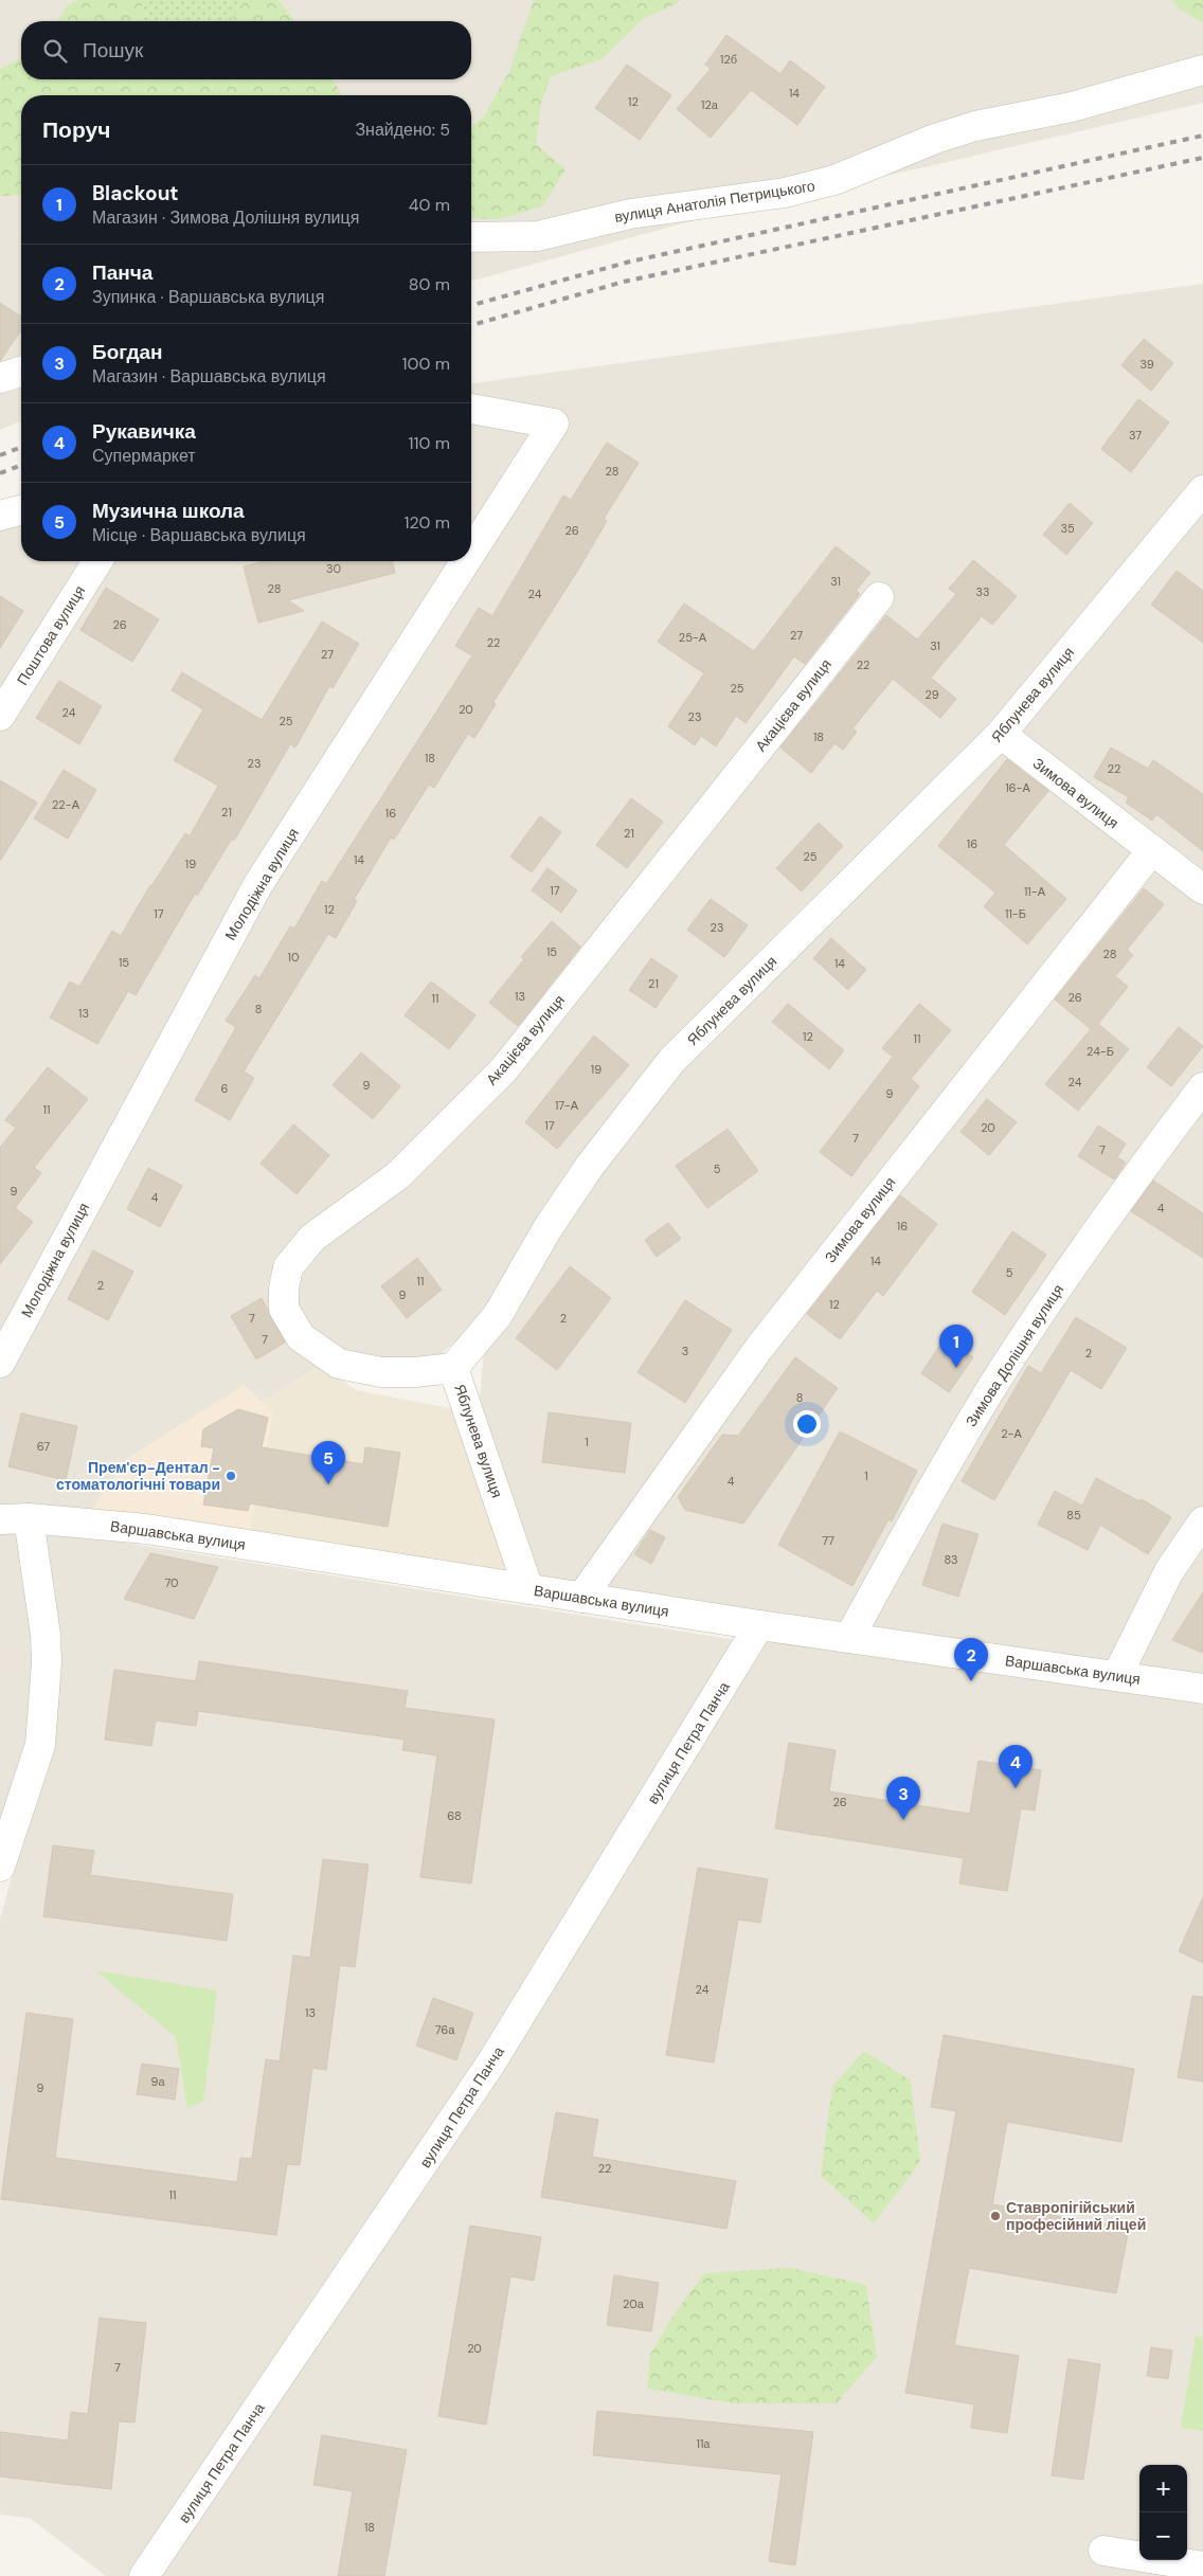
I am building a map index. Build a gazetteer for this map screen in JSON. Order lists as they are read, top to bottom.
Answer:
{
  "streets": {
    "street": [
      "вулиця Анатолія Петрицького",
      "Поштова вулиця",
      "Яблунева вулиця",
      "Акацієва вулиця",
      "Зимова вулиця",
      "Молодіжна вулиця",
      "Зимова Долішня вулиця",
      "Варшавська вулиця",
      "вулиця Петра Панча"
    ]
  },
  "crossings": [
    ["Яблунева вулиця", "Акацієва вулиця"],
    ["Яблунева вулиця", "Зимова вулиця"],
    ["Яблунева вулиця", "Варшавська вулиця"],
    ["Зимова вулиця", "Варшавська вулиця"],
    ["Зимова Долішня вулиця", "Варшавська вулиця"],
    ["Варшавська вулиця", "вулиця Петра Панча"]
  ],
  "places": ["Прем'єр-Дентал - стоматологічні товари", "Ставропігійський професійний ліцей"],
  "house_numbers": [
    "12б",
    "14",
    "12",
    "12а",
    "39",
    "37",
    "28",
    "35",
    "26",
    "30",
    "31",
    "28",
    "33",
    "24",
    "26",
    "27",
    "25-А",
    "22",
    "31",
    "27",
    "22",
    "25",
    "29",
    "20",
    "24",
    "23",
    "25",
    "18",
    "18",
    "23",
    "22",
    "16-А",
    "22-А",
    "21",
    "16",
    "21",
    "16",
    "25",
    "14",
    "19",
    "17",
    "11-А",
    "12",
    "17",
    "11-Б",
    "23",
    "15",
    "28",
    "10",
    "15",
    "14",
    "21",
    "13",
    "26",
    "11",
    "8",
    "13",
    "12",
    "11",
    "24-Б",
    "19",
    "24",
    "9",
    "6",
    "9",
    "17-А",
    "11",
    "17",
    "20",
    "7",
    "7",
    "5",
    "9",
    "4",
    "4",
    "16",
    "14",
    "5",
    "11",
    "2",
    "9",
    "12",
    "7",
    "2",
    "7",
    "3",
    "2",
    "8",
    "2-А",
    "1",
    "67",
    "1",
    "4",
    "85",
    "77",
    "83",
    "70",
    "26",
    "68",
    "24",
    "13",
    "76а",
    "9а",
    "9",
    "22",
    "11",
    "20а",
    "20",
    "7",
    "11а",
    "18"
  ],
  "page": {
    "search": "Пошук",
    "heading": ["Поруч", "Знайдено: 5"],
    "list": [
      {
        "mark": "1",
        "name": "Blackout",
        "note": "Магазин · Зимова Долішня вулиця",
        "value": "40 m"
      },
      {
        "mark": "2",
        "name": "Панча",
        "note": "Зупинка · Варшавська вулиця",
        "value": "80 m"
      },
      {
        "mark": "3",
        "name": "Богдан",
        "note": "Магазин · Варшавська вулиця",
        "value": "100 m"
      },
      {
        "mark": "4",
        "name": "Рукавичка",
        "note": "Супермаркет",
        "value": "110 m"
      },
      {
        "mark": "5",
        "name": "Музична школа",
        "note": "Місце · Варшавська вулиця",
        "value": "120 m"
      }
    ],
    "pins": [
      "1",
      "5",
      "2",
      "4",
      "3"
    ],
    "map_buttons": ["+", "−"]
  }
}
